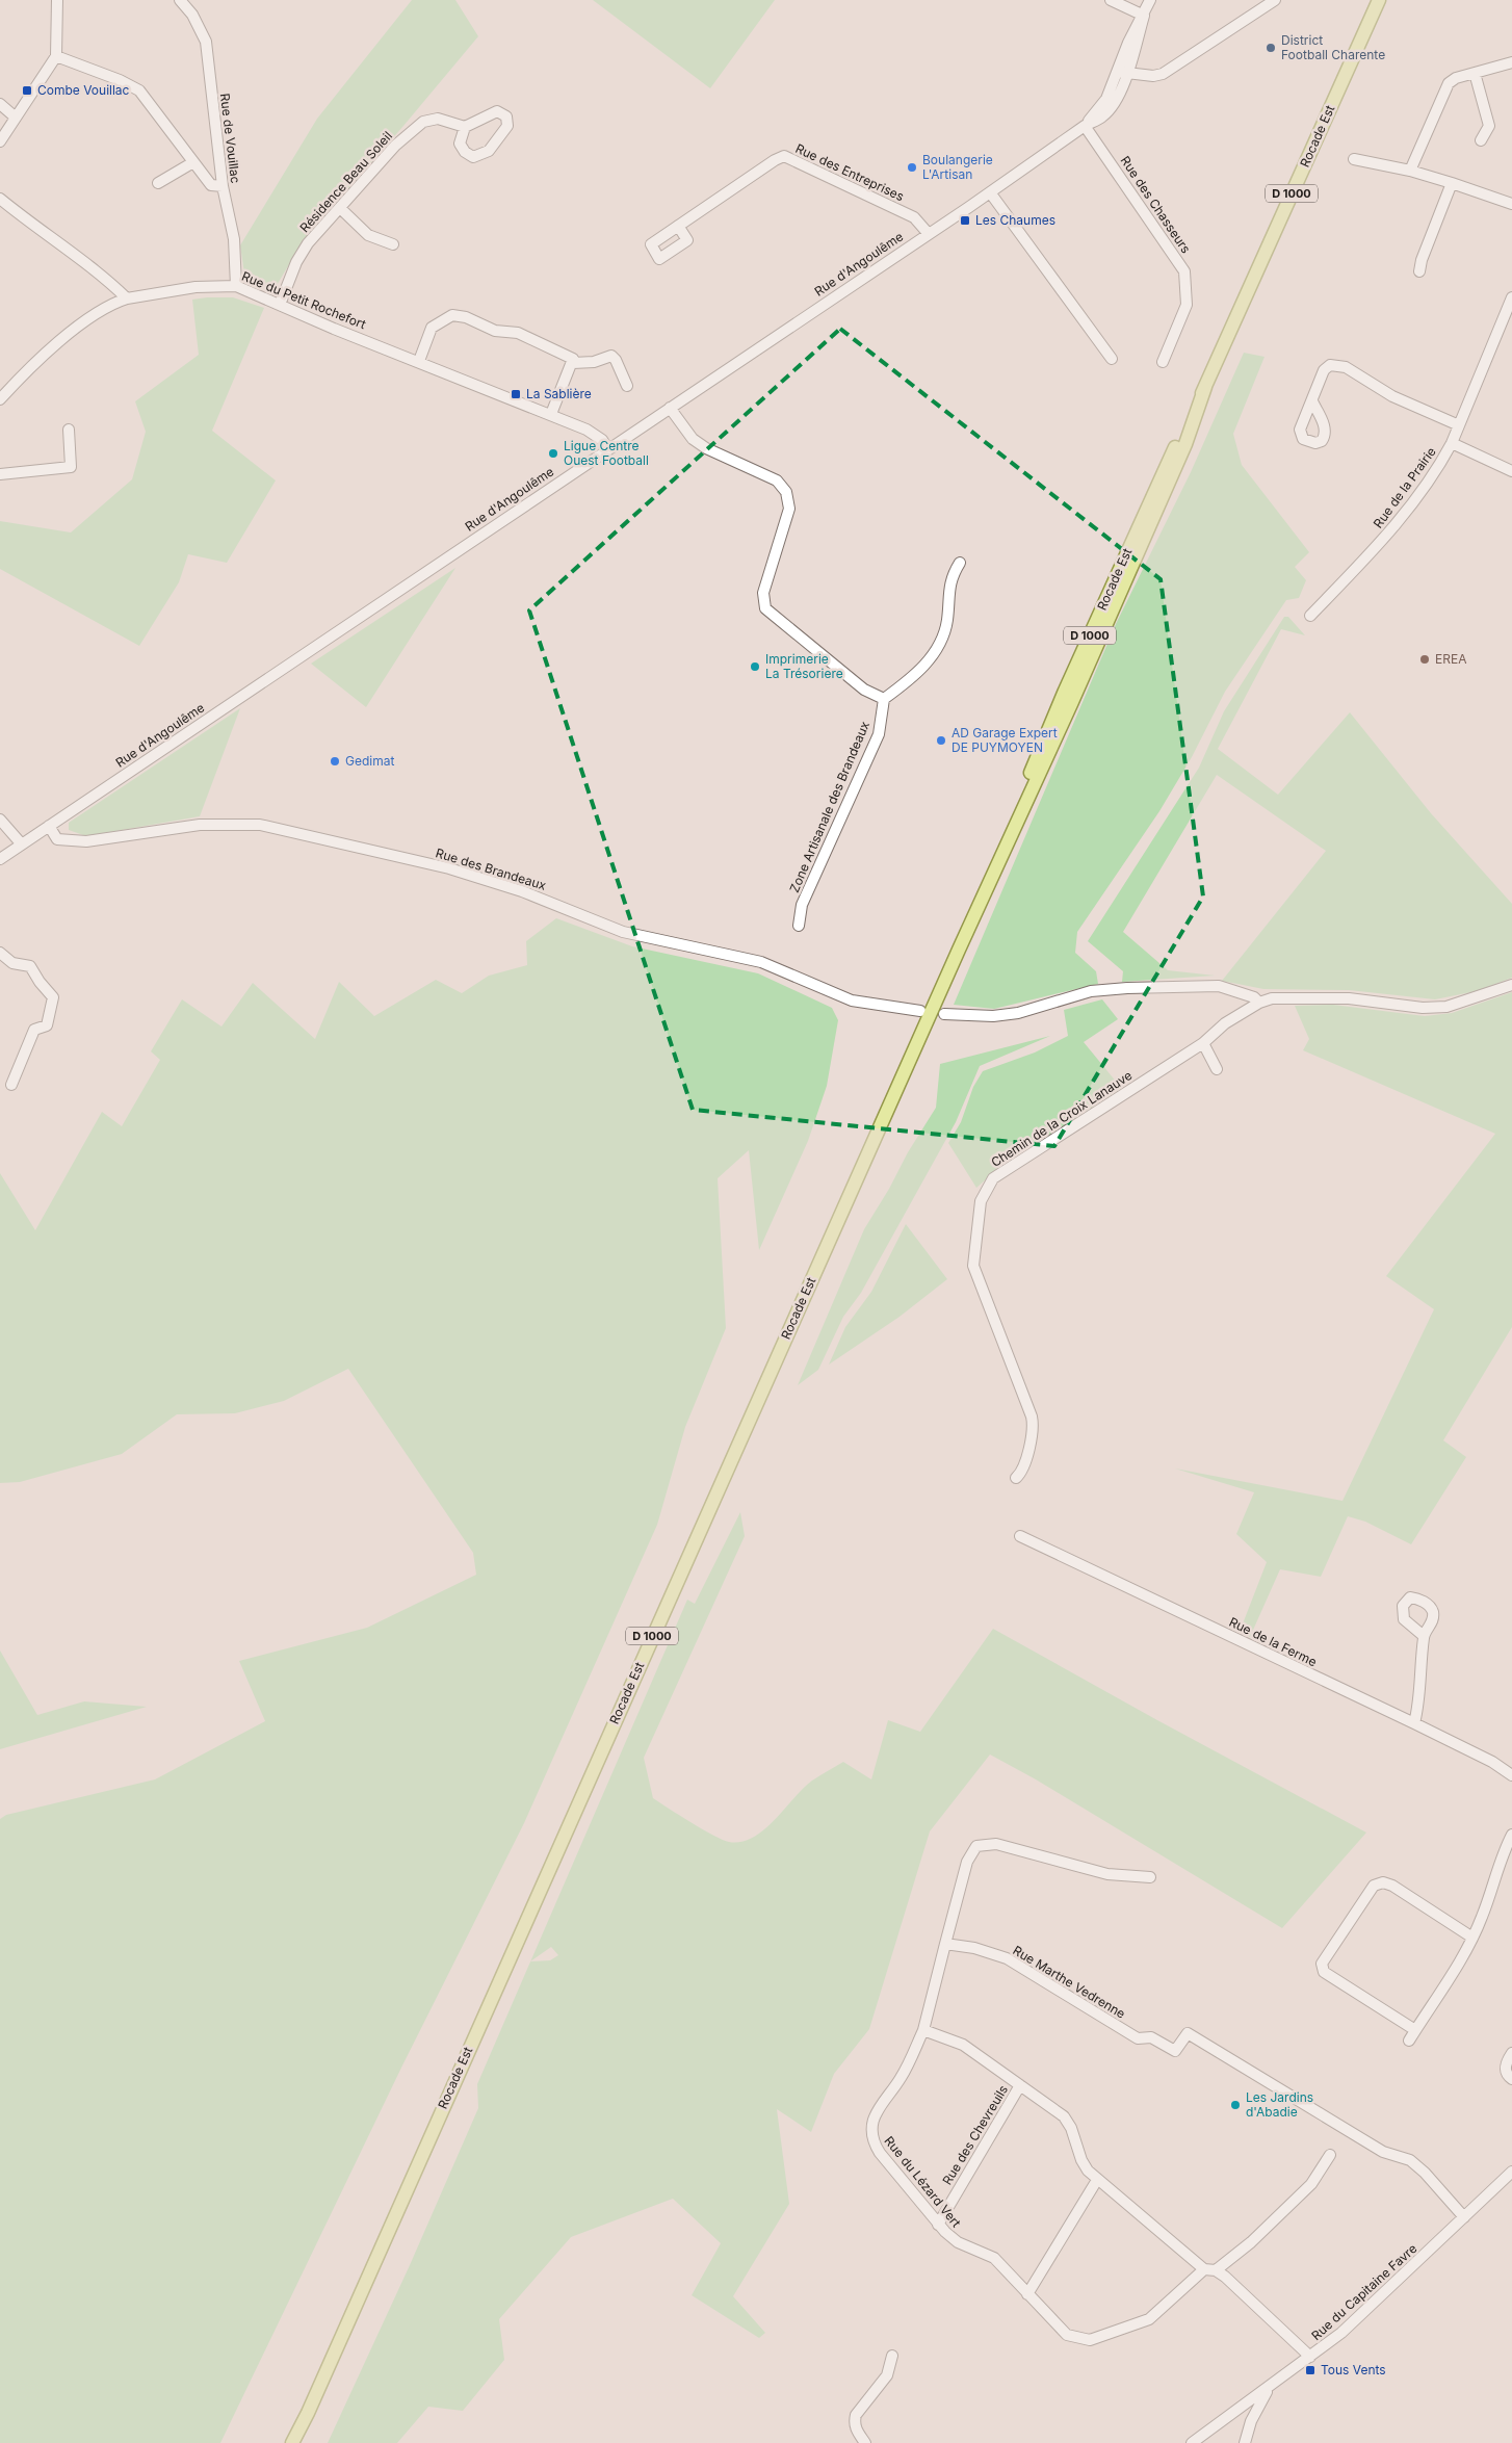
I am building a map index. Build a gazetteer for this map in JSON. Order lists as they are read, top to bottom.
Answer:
{
  "streets": {
    "main road": ["Rocade Est", "D 1000"],
    "street": [
      "Rue de Vouillac",
      "Rue des Entreprises",
      "Résidence Beau Soleil",
      "Rue des Chasseurs",
      "Rue d'Angoulême",
      "Rue du Petit Rochefort",
      "Rue de la Prairie",
      "Zone Artisanale des Brandeaux",
      "Rue des Brandeaux",
      "Chemin de la Croix Lanauve",
      "Rue de la Ferme",
      "Rue Marthe Vedrenne",
      "Rue des Chevreuils",
      "Rue du Lézard Vert",
      "Rue du Capitaine Favre"
    ]
  },
  "crossings": [
    ["Rocade Est", "D 1000"],
    ["Rue de Vouillac", "Rue du Petit Rochefort"],
    ["Rue des Entreprises", "Rue d'Angoulême"],
    ["Résidence Beau Soleil", "Rue du Petit Rochefort"],
    ["Rue des Chasseurs", "Rue d'Angoulême"],
    ["Rue d'Angoulême", "Rue du Petit Rochefort"],
    ["Rue d'Angoulême", "Rue des Brandeaux"],
    ["Rue Marthe Vedrenne", "Rue du Capitaine Favre"],
    ["Rue des Chevreuils", "Rue du Lézard Vert"]
  ],
  "places": {
    "other": [
      "District Football Charente",
      "Boulangerie L'Artisan",
      "Ligue Centre Ouest Football",
      "EREA",
      "Imprimerie La Trésoriere",
      "AD Garage Expert DE PUYMOYEN",
      "Gedimat",
      "Les Jardins d'Abadie"
    ],
    "transit": [
      "Combe Vouillac",
      "Les Chaumes",
      "La Sablière",
      "Tous Vents"
    ]
  }
}
